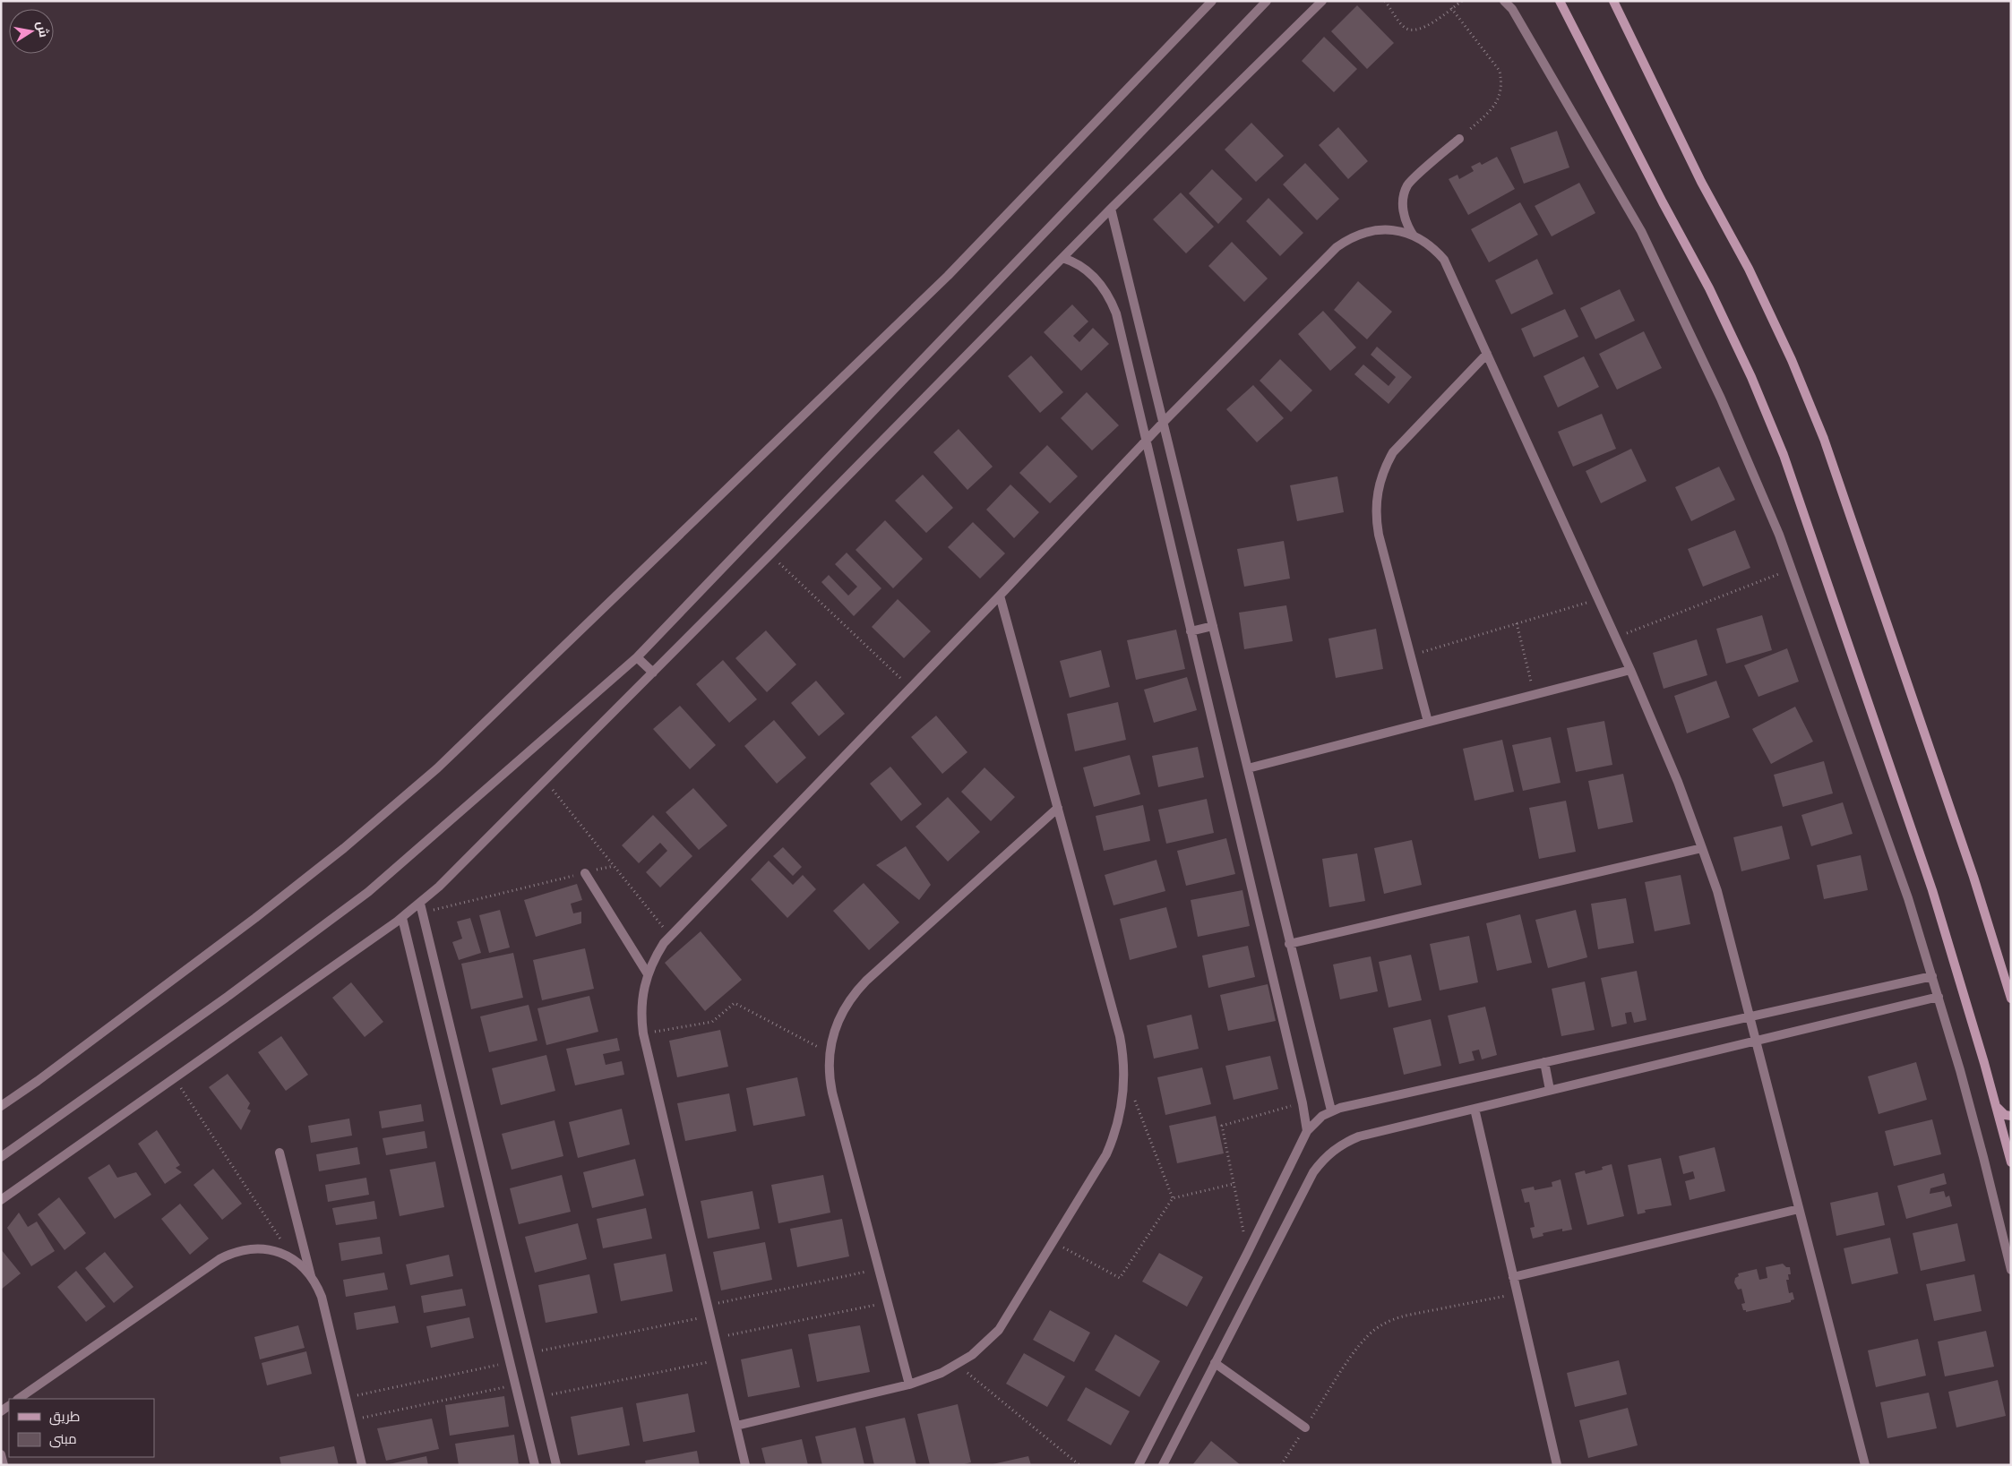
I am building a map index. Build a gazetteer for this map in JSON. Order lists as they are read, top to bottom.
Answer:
{
  "legend": ["طريق", "مبنى"],
  "north": "right"
}
